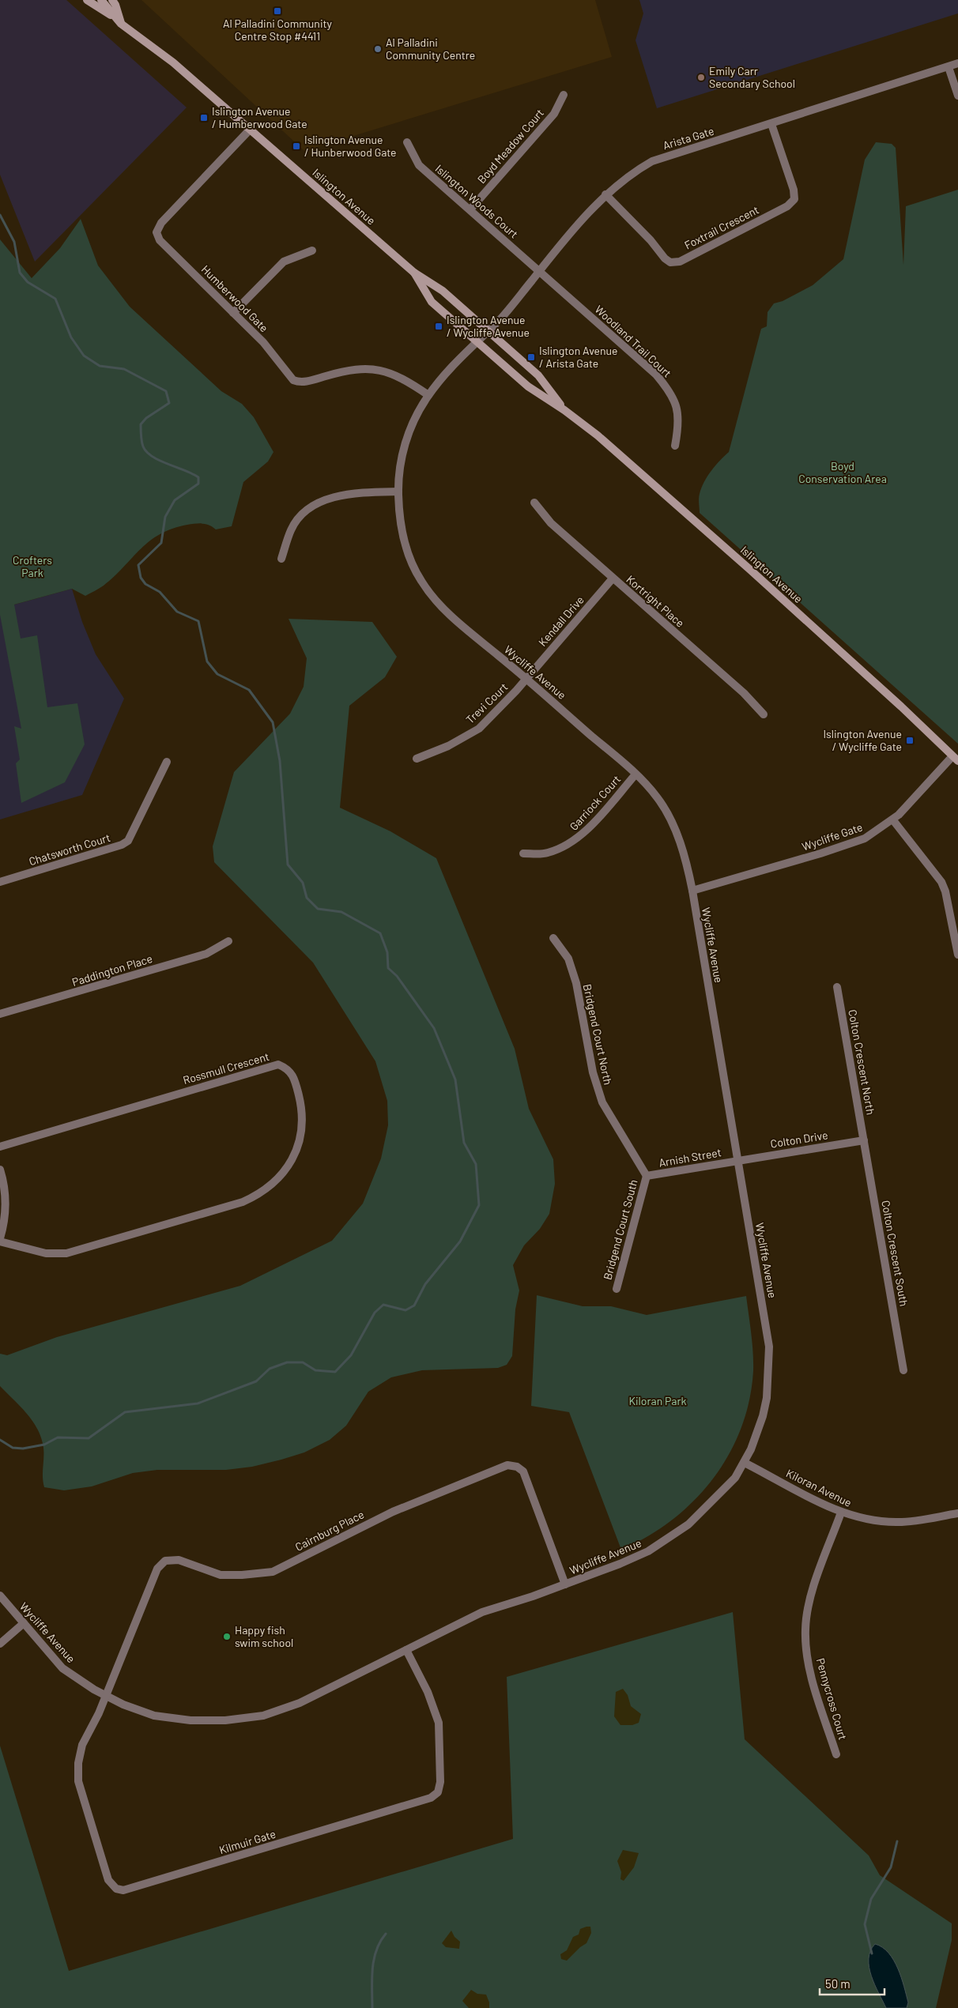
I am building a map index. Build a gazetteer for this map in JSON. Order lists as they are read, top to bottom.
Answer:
{
  "streets": {
    "main road": ["Islington Avenue"],
    "street": [
      "Arista Gate",
      "Boyd Meadow Court",
      "Islington Woods Court",
      "Foxtrail Crescent",
      "Humberwood Gate",
      "Woodland Trail Court",
      "Kortright Place",
      "Kendall Drive",
      "Wycliffe Avenue",
      "Trevi Court",
      "Garriock Court",
      "Wycliffe Gate",
      "Chatsworth Court",
      "Paddington Place",
      "Bridgend Court North",
      "Colton Crescent North",
      "Rossmull Crescent",
      "Colton Drive",
      "Arnish Street",
      "Bridgend Court South",
      "Colton Crescent South",
      "Kiloran Avenue",
      "Cairnburg Place",
      "Pennycross Court",
      "Kilmuir Gate"
    ]
  },
  "crossings": [
    ["Arista Gate", "Islington Avenue"],
    ["Arista Gate", "Islington Woods Court"],
    ["Arista Gate", "Foxtrail Crescent"],
    ["Arista Gate", "Woodland Trail Court"],
    ["Arista Gate", "Wycliffe Avenue"],
    ["Boyd Meadow Court", "Islington Woods Court"],
    ["Islington Avenue", "Humberwood Gate"],
    ["Islington Avenue", "Wycliffe Avenue"],
    ["Islington Avenue", "Wycliffe Gate"],
    ["Islington Woods Court", "Woodland Trail Court"],
    ["Humberwood Gate", "Wycliffe Avenue"],
    ["Kortright Place", "Kendall Drive"],
    ["Kendall Drive", "Wycliffe Avenue"],
    ["Kendall Drive", "Trevi Court"],
    ["Wycliffe Avenue", "Trevi Court"],
    ["Wycliffe Avenue", "Garriock Court"],
    ["Wycliffe Avenue", "Wycliffe Gate"],
    ["Wycliffe Avenue", "Colton Drive"],
    ["Wycliffe Avenue", "Arnish Street"],
    ["Wycliffe Avenue", "Kiloran Avenue"],
    ["Wycliffe Avenue", "Cairnburg Place"],
    ["Wycliffe Avenue", "Kilmuir Gate"],
    ["Bridgend Court North", "Arnish Street"],
    ["Bridgend Court North", "Bridgend Court South"],
    ["Colton Crescent North", "Colton Drive"],
    ["Colton Crescent North", "Colton Crescent South"],
    ["Colton Drive", "Arnish Street"],
    ["Colton Drive", "Colton Crescent South"],
    ["Arnish Street", "Bridgend Court South"],
    ["Kiloran Avenue", "Pennycross Court"],
    ["Cairnburg Place", "Kilmuir Gate"]
  ],
  "parks": ["Boyd Conservation Area", "Crofters Park", "Kiloran Park"],
  "places": {
    "transit": [
      "Al Palladini Community Centre Stop #4411",
      "Islington Avenue / Humberwood Gate",
      "Islington Avenue / Hunberwood Gate",
      "Islington Avenue / Wycliffe Avenue",
      "Islington Avenue / Arista Gate",
      "Islington Avenue / Wycliffe Gate"
    ],
    "other": ["Al Palladini Community Centre", "Emily Carr Secondary School", "Happy fish swim school"]
  },
  "scale_bar": "50 m"
}
